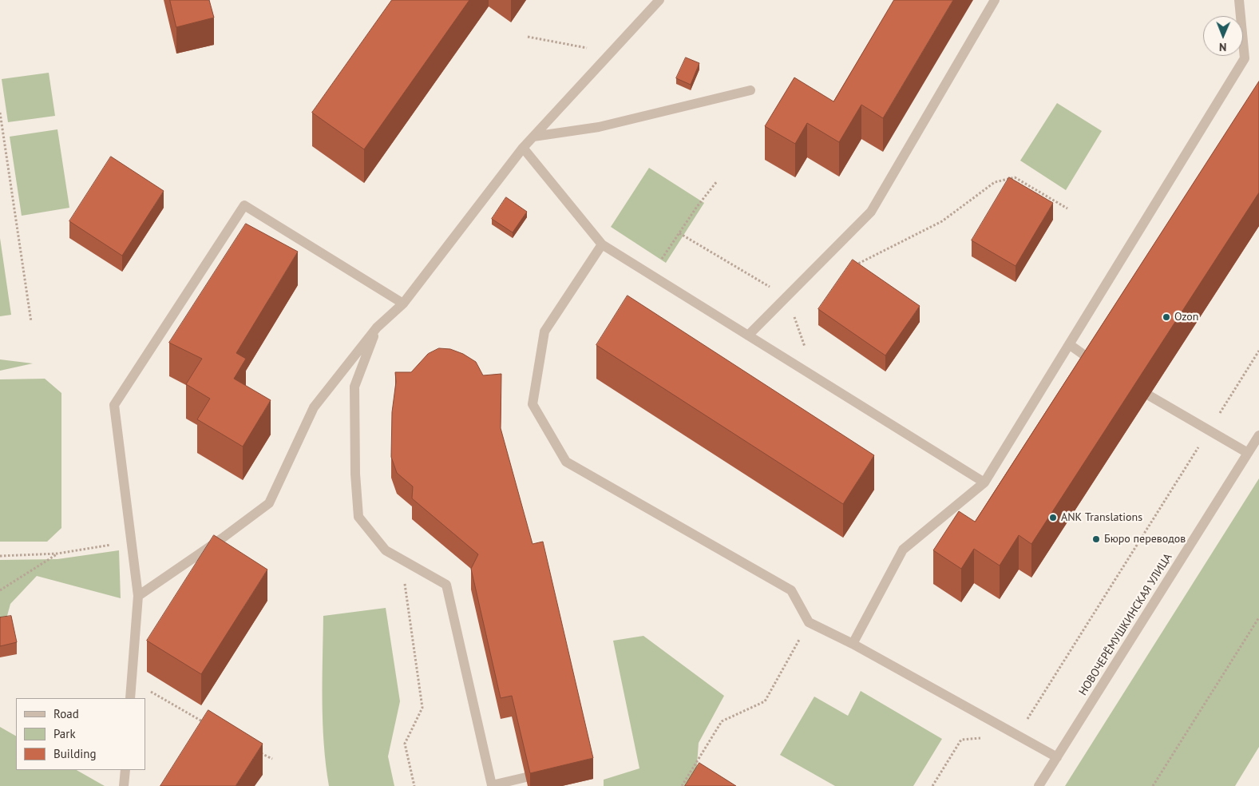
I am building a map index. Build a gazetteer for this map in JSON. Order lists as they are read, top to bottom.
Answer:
{
  "streets": {
    "street": ["НОВОЧЕРЁМУШКИНСКАЯ УЛИЦА"]
  },
  "places": ["Ozon", "ANK Translations", "Бюро переводов"],
  "legend": ["Road", "Park", "Building"],
  "north": "bottom"
}
